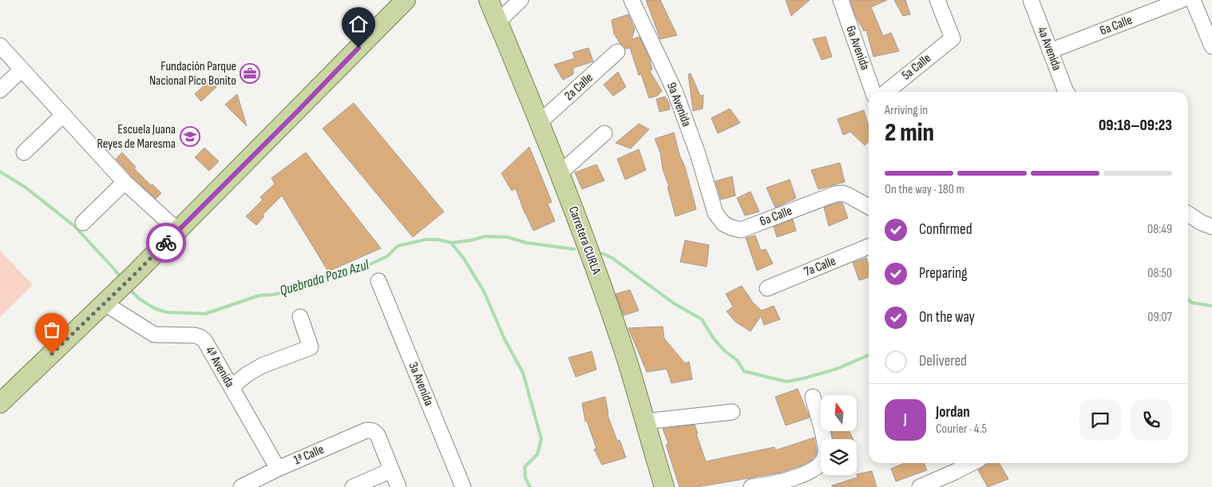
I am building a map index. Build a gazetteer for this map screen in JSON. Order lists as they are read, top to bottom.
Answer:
{
  "streets": {
    "main road": ["Carretera CURLA"],
    "street": [
      "6a Calle",
      "6a Avenida",
      "4a Avenida",
      "5a Calle",
      "2a Calle",
      "9a Avenida",
      "7a Calle",
      "4ª Avenida",
      "3a Avenida",
      "1ª Calle"
    ]
  },
  "crossings": [
    ["6a Calle", "4a Avenida"],
    ["6a Calle", "9a Avenida"],
    ["2a Calle", "Carretera CURLA"],
    ["4ª Avenida", "1ª Calle"]
  ],
  "water": ["Quebrada Pozo Azul"],
  "places": {
    "office": ["Fundación Parque Nacional Pico Bonito"],
    "school or university": ["Escuela Juana Reyes de Maresma"]
  },
  "north": "top",
  "page": {
    "heading": ["2 min", "Arriving in", "09:18–09:23"],
    "panel": ["Jordan", "Courier · 4.5"],
    "bar": "On the way · 180 m",
    "list": [
      ["Confirmed", "08:49"],
      ["Preparing", "08:50"],
      ["On the way", "09:07"],
      "Delivered"
    ],
    "round": "J"
  }
}
